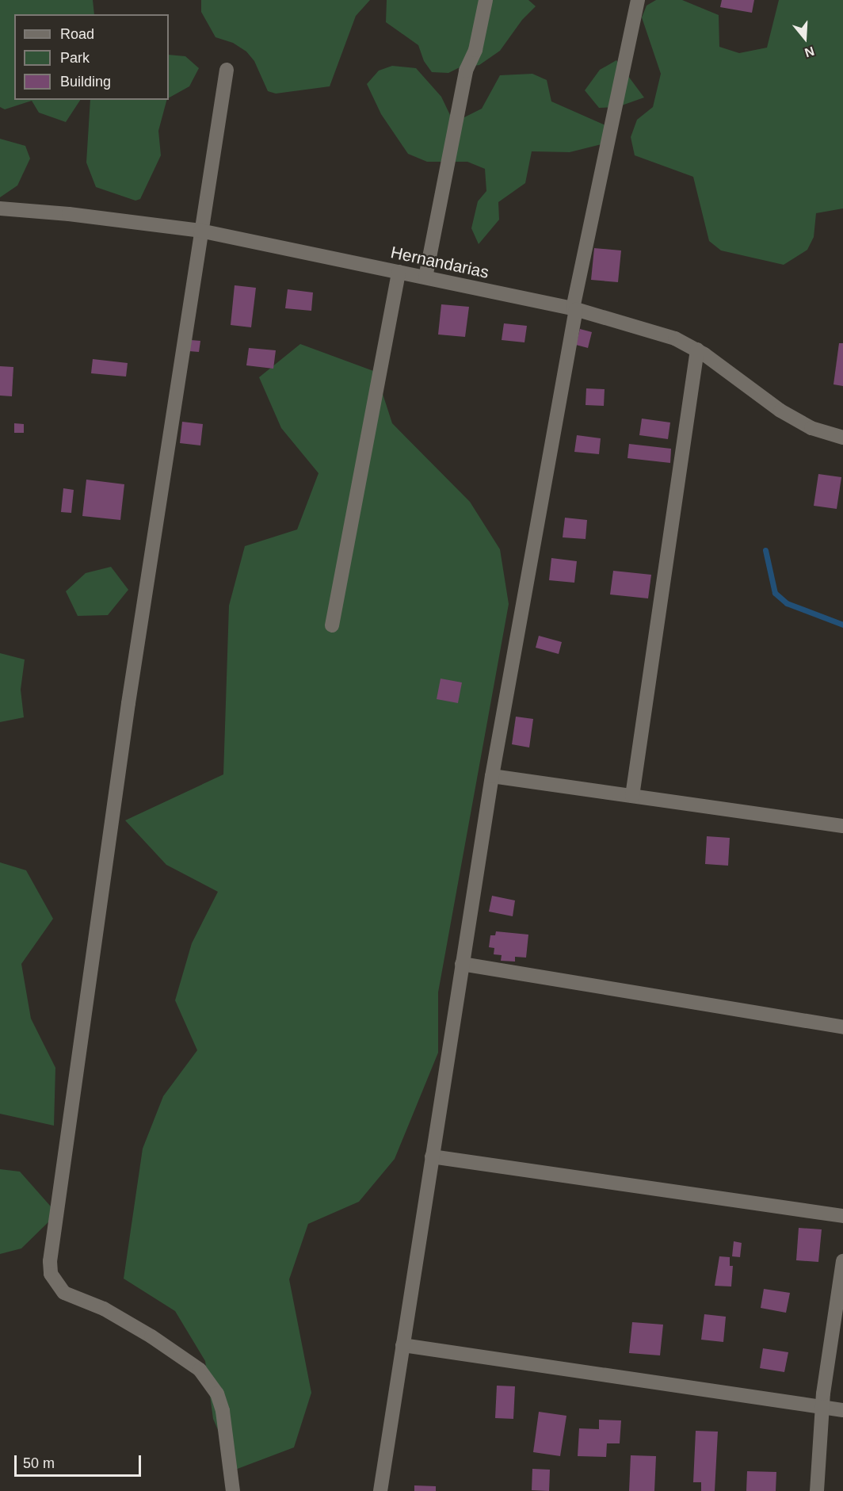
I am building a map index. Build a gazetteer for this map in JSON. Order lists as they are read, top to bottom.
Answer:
{
  "streets": {
    "street": ["Hernandarias"]
  },
  "legend": ["Road", "Park", "Building"],
  "scale_bar": "50 m",
  "north": "bottom"
}
